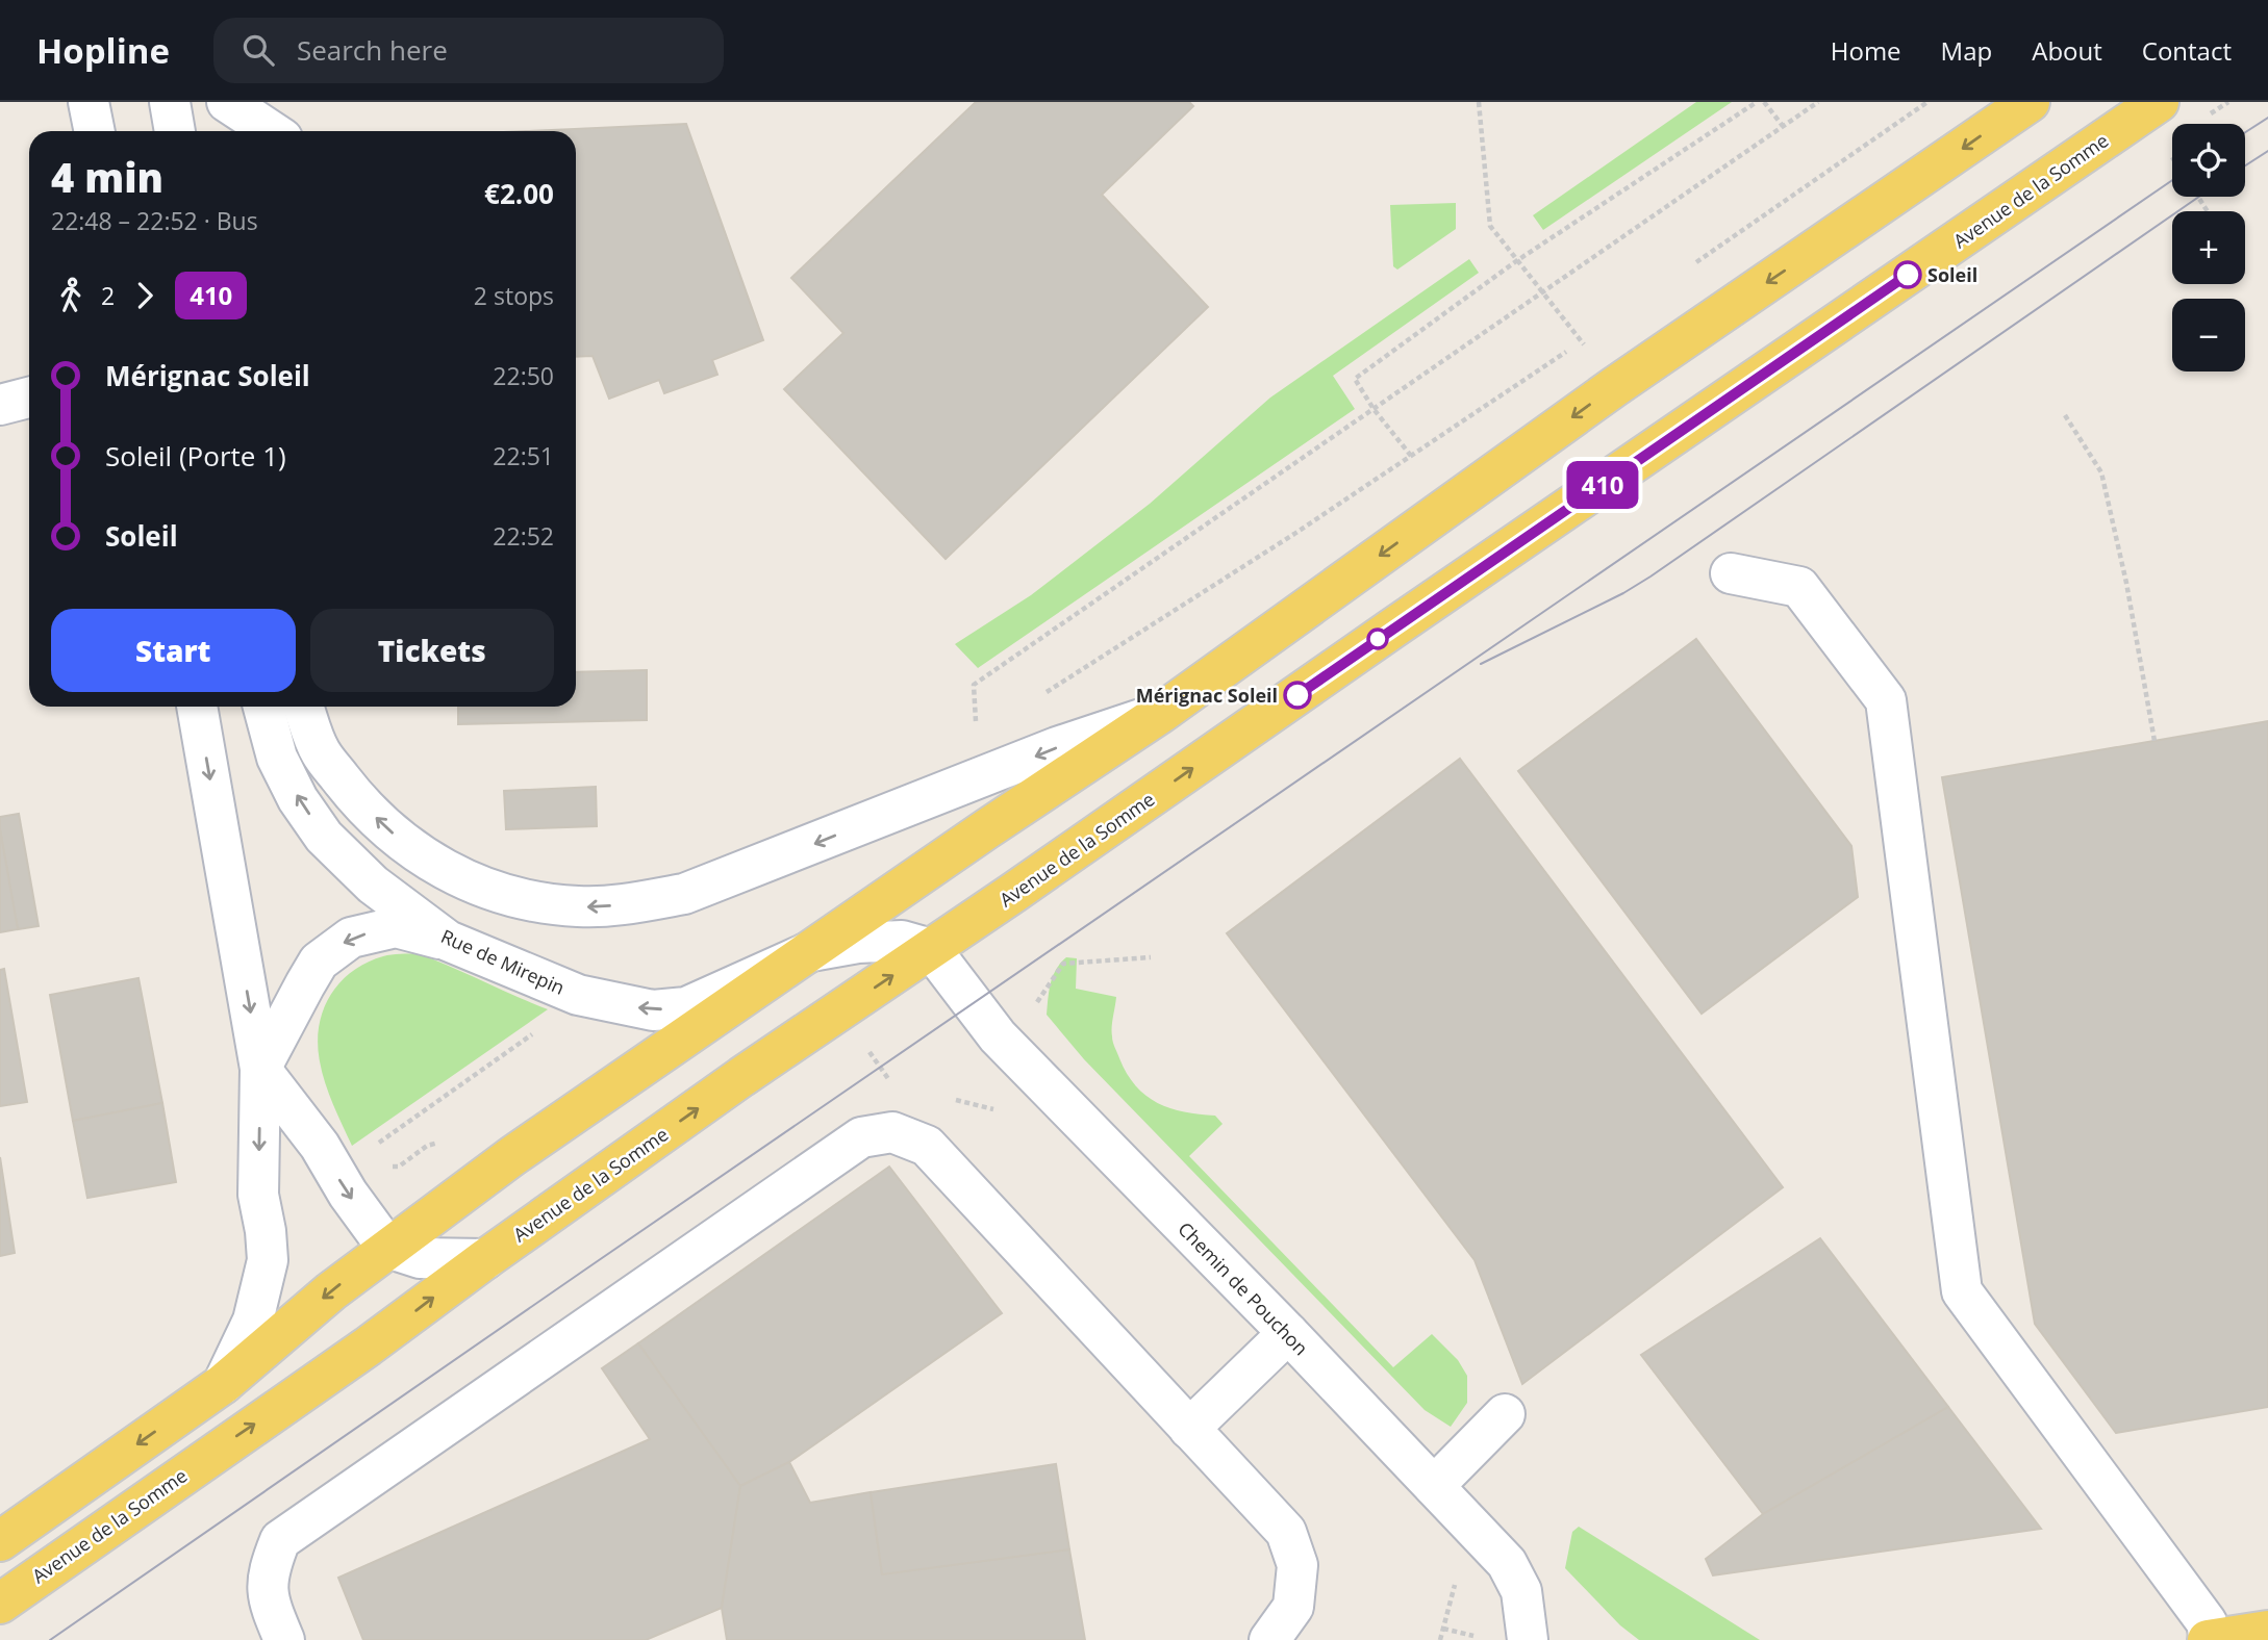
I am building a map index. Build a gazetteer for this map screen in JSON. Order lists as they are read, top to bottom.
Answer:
{
  "streets": {
    "main road": ["Avenue de la Somme"],
    "street": ["Rue de Mirepin", "Chemin de Pouchon"]
  },
  "crossings": [
    ["Avenue de la Somme", "Rue de Mirepin"],
    ["Avenue de la Somme", "Chemin de Pouchon"],
    ["Rue de Mirepin", "Chemin de Pouchon"]
  ],
  "one_way": ["Rue de Mirepin"],
  "places": ["Soleil", "Mérignac Soleil"],
  "lines": ["bus line 410"],
  "page": {
    "header": "Hopline",
    "search": "Search here",
    "nav": [
      "Home",
      "Map",
      "About",
      "Contact"
    ],
    "on_map": "410",
    "map_buttons": ["+", "−"],
    "heading": ["4 min", "22:48 – 22:52 · Bus", "€2.00"],
    "legs": ["2", "410", "2 stops"],
    "list": [
      {
        "name": "Mérignac Soleil",
        "value": "22:50"
      },
      {
        "name": "Soleil (Porte 1)",
        "value": "22:51"
      },
      {
        "name": "Soleil",
        "value": "22:52"
      }
    ],
    "buttons": ["Start", "Tickets"]
  }
}
